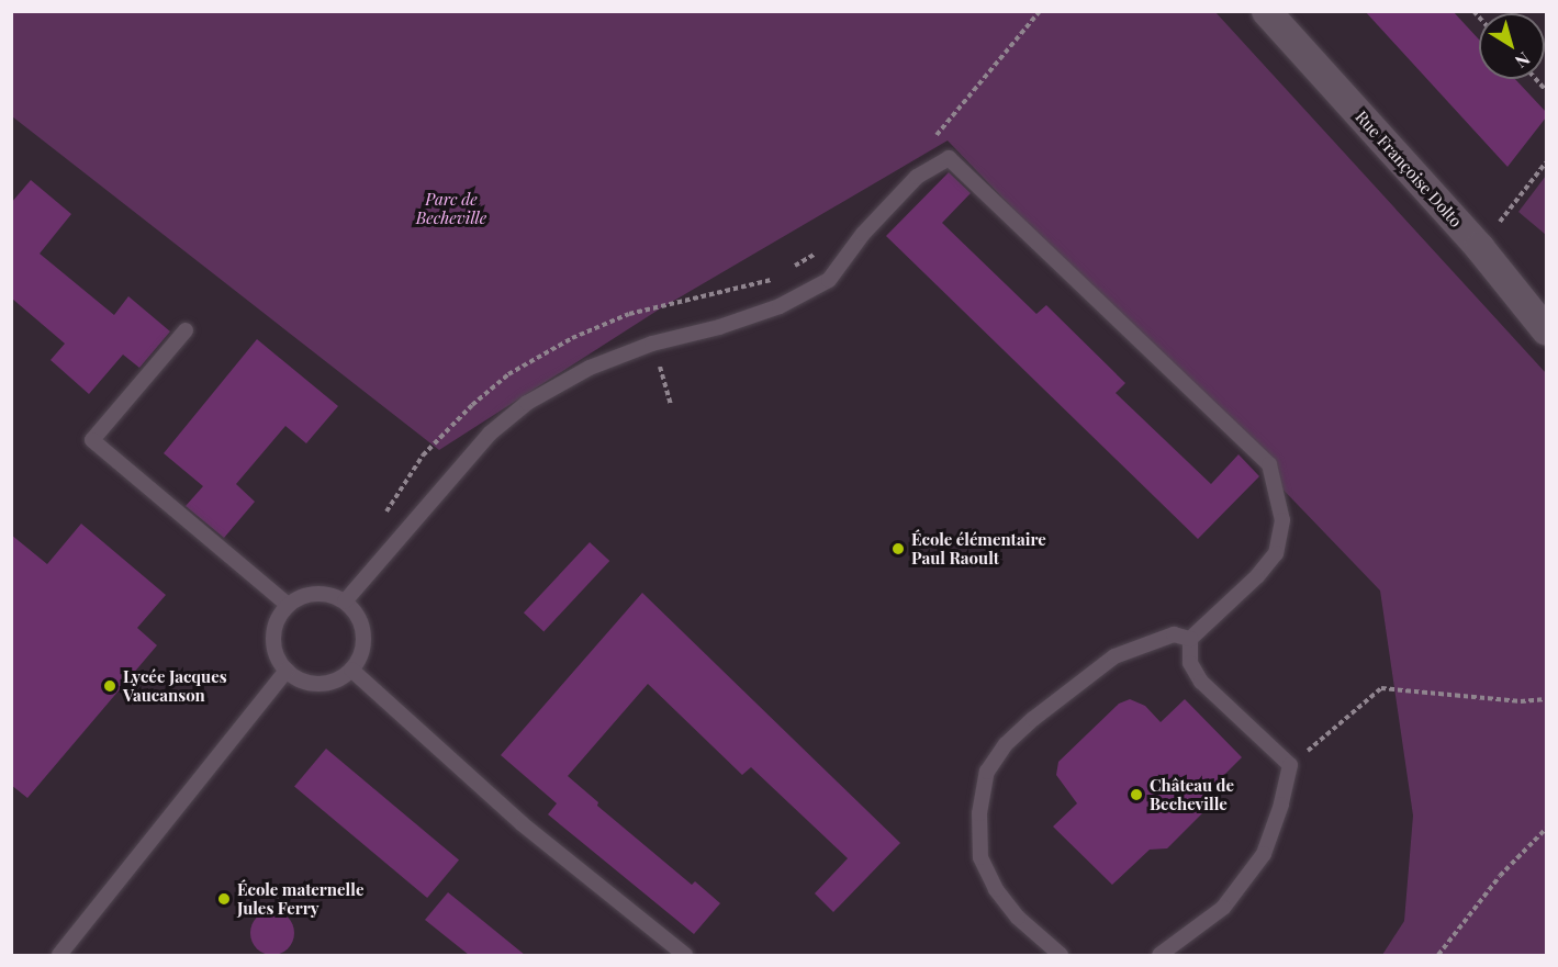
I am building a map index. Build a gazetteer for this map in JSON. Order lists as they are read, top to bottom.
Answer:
{
  "streets": {
    "street": ["Rue Françoise Dolto"]
  },
  "parks": ["Parc de Becheville"],
  "places": [
    "École élémentaire Paul Raoult",
    "Lycée Jacques Vaucanson",
    "Château de Becheville",
    "École maternelle Jules Ferry"
  ],
  "north": "bottom right"
}
